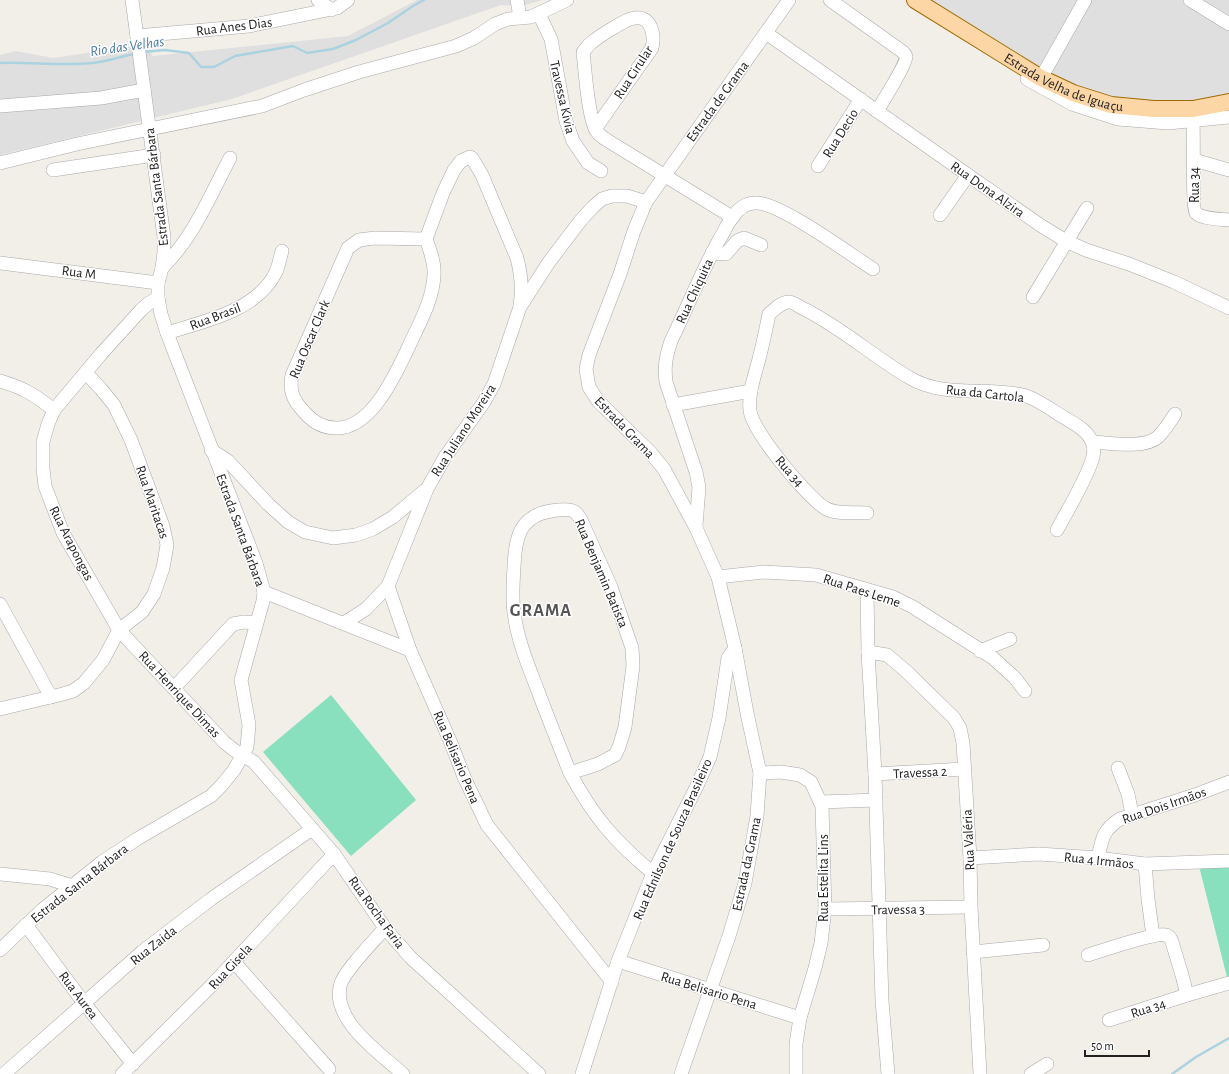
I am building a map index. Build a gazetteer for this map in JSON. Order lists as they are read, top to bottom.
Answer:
{
  "streets": {
    "main road": ["Estrada Velha de Iguaçu"],
    "street": [
      "Rua Anes Dias",
      "Rua Cirular",
      "Travessa Kivia",
      "Estrada de Grama",
      "Rua Decio",
      "Rua 34",
      "Estrada Santa Bárbara",
      "Rua Dona Alzira",
      "Rua M",
      "Rua Chiquita",
      "Rua Brasil",
      "Rua Oscar Clark",
      "Rua da Cartola",
      "Estrada Grama",
      "Rua Juliano Moreira",
      "Rua Maritacas",
      "Rua Arapongas",
      "Rua Benjamin Batista",
      "Rua Paes Leme",
      "Rua Henrique Dimas",
      "Rua Belisario Pena",
      "Travessa 2",
      "Rua Dois Irmãos",
      "Rua Ednilson de Souza Brasileiro",
      "Rua Valéria",
      "Rua 4 Irmãos",
      "Estrada da Grama",
      "Rua Estelita Lins",
      "Travessa 3",
      "Rua Rocha Faria",
      "Rua Zaida",
      "Rua Gisela",
      "Rua Aurea"
    ]
  },
  "crossings": [
    ["Rua Anes Dias", "Estrada Santa Bárbara"],
    ["Estrada de Grama", "Rua Dona Alzira"],
    ["Estrada de Grama", "Estrada Grama"],
    ["Estrada de Grama", "Rua Juliano Moreira"],
    ["Rua Decio", "Rua Dona Alzira"],
    ["Rua 34", "Rua da Cartola"],
    ["Estrada Santa Bárbara", "Rua M"],
    ["Estrada Santa Bárbara", "Rua Brasil"],
    ["Estrada Santa Bárbara", "Rua Arapongas"],
    ["Estrada Santa Bárbara", "Rua Henrique Dimas"],
    ["Estrada Santa Bárbara", "Rua Rocha Faria"],
    ["Estrada Santa Bárbara", "Rua Aurea"],
    ["Rua Chiquita", "Estrada Grama"],
    ["Estrada Grama", "Rua Juliano Moreira"],
    ["Estrada Grama", "Rua Paes Leme"],
    ["Estrada Grama", "Rua Ednilson de Souza Brasileiro"],
    ["Estrada Grama", "Estrada da Grama"],
    ["Rua Maritacas", "Rua Arapongas"],
    ["Rua Maritacas", "Rua Henrique Dimas"],
    ["Rua Arapongas", "Rua Henrique Dimas"],
    ["Rua Benjamin Batista", "Rua Ednilson de Souza Brasileiro"],
    ["Rua Henrique Dimas", "Rua Rocha Faria"],
    ["Rua Belisario Pena", "Rua Ednilson de Souza Brasileiro"],
    ["Rua Belisario Pena", "Estrada da Grama"],
    ["Rua Belisario Pena", "Rua Estelita Lins"],
    ["Travessa 2", "Rua Valéria"],
    ["Rua Dois Irmãos", "Rua 4 Irmãos"],
    ["Rua Ednilson de Souza Brasileiro", "Estrada da Grama"],
    ["Rua Valéria", "Rua 4 Irmãos"],
    ["Rua Valéria", "Travessa 3"],
    ["Estrada da Grama", "Rua Estelita Lins"],
    ["Rua Estelita Lins", "Travessa 3"],
    ["Rua Rocha Faria", "Rua Zaida"],
    ["Rua Rocha Faria", "Rua Gisela"],
    ["Rua Zaida", "Rua Aurea"],
    ["Rua Gisela", "Rua Aurea"]
  ],
  "districts": ["GRAMA"],
  "water": ["Rio das Velhas"],
  "scale_bar": "50 m"
}
